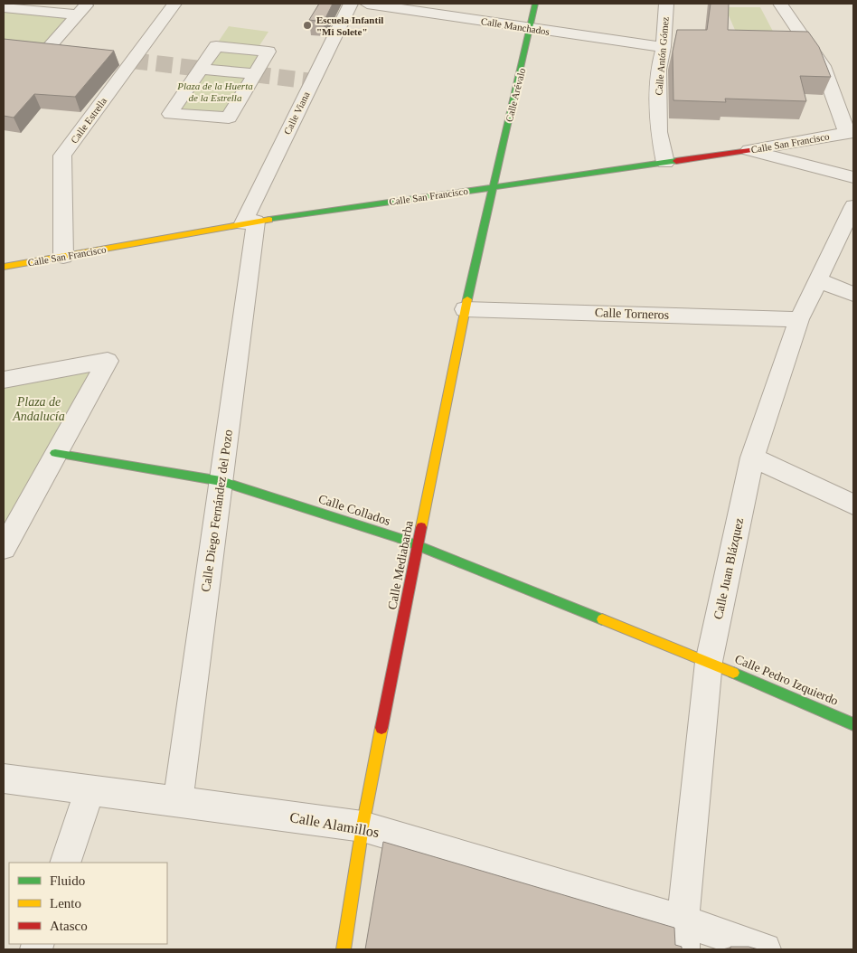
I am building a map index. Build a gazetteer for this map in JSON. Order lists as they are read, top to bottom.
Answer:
{
  "streets": {
    "street": [
      "Calle Manchados",
      "Calle Antón Gómez",
      "Calle Arévalo",
      "Calle Viana",
      "Calle Estrella",
      "Calle San Francisco",
      "Calle Torneros",
      "Calle Collados",
      "Calle Diego Fernández del Pozo",
      "Calle Mediabarba",
      "Calle Juan Blázquez",
      "Calle Pedro Izquierdo",
      "Calle Alamillos"
    ]
  },
  "crossings": [
    ["Calle Manchados", "Calle Antón Gómez"],
    ["Calle Manchados", "Calle Arévalo"],
    ["Calle Antón Gómez", "Calle San Francisco"],
    ["Calle Arévalo", "Calle San Francisco"],
    ["Calle Arévalo", "Calle Mediabarba"],
    ["Calle Viana", "Calle San Francisco"],
    ["Calle Viana", "Calle Diego Fernández del Pozo"],
    ["Calle Estrella", "Calle San Francisco"],
    ["Calle San Francisco", "Calle Diego Fernández del Pozo"],
    ["Calle San Francisco", "Calle Mediabarba"],
    ["Calle Torneros", "Calle Mediabarba"],
    ["Calle Torneros", "Calle Juan Blázquez"],
    ["Calle Collados", "Calle Diego Fernández del Pozo"],
    ["Calle Collados", "Calle Mediabarba"],
    ["Calle Collados", "Calle Juan Blázquez"],
    ["Calle Collados", "Calle Pedro Izquierdo"],
    ["Calle Diego Fernández del Pozo", "Calle Alamillos"],
    ["Calle Mediabarba", "Calle Alamillos"],
    ["Calle Juan Blázquez", "Calle Pedro Izquierdo"],
    ["Calle Juan Blázquez", "Calle Alamillos"]
  ],
  "parks": ["Plaza de la Huerta de la Estrella", "Plaza de Andalucía"],
  "places": ["Escuela Infantil \"Mi Solete\""],
  "legend": ["Fluido", "Lento", "Atasco"]
}
